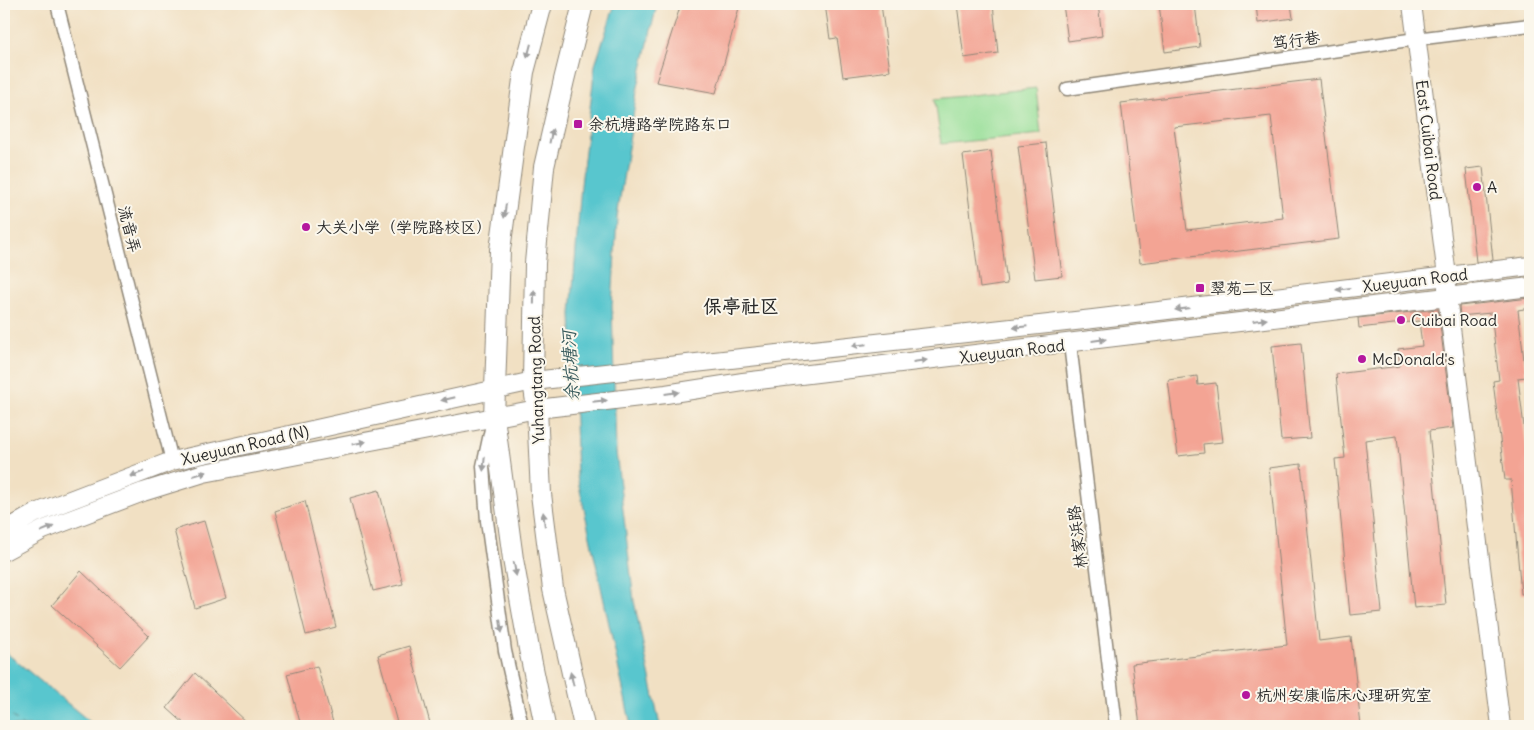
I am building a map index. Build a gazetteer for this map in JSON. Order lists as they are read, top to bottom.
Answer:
{
  "streets": {
    "main road": [
      "East Cuibai Road",
      "Xueyuan Road",
      "Yuhangtang Road",
      "Xueyuan Road (N)"
    ],
    "street": ["笃行巷", "流音弄", "林家浜路"]
  },
  "crossings": [
    ["笃行巷", "East Cuibai Road"],
    ["East Cuibai Road", "Xueyuan Road"],
    ["流音弄", "Xueyuan Road (N)"],
    ["Xueyuan Road", "Yuhangtang Road"],
    ["Xueyuan Road", "Xueyuan Road (N)"],
    ["Xueyuan Road", "林家浜路"]
  ],
  "districts": ["保亭社区"],
  "water": ["余杭塘河"],
  "places": {
    "transit": ["余杭塘路学院路东口", "翠苑二区"],
    "other": [
      "A",
      "大关小学（学院路校区）",
      "Cuibai Road",
      "McDonald's",
      "杭州安康临床心理研究室"
    ]
  }
}
